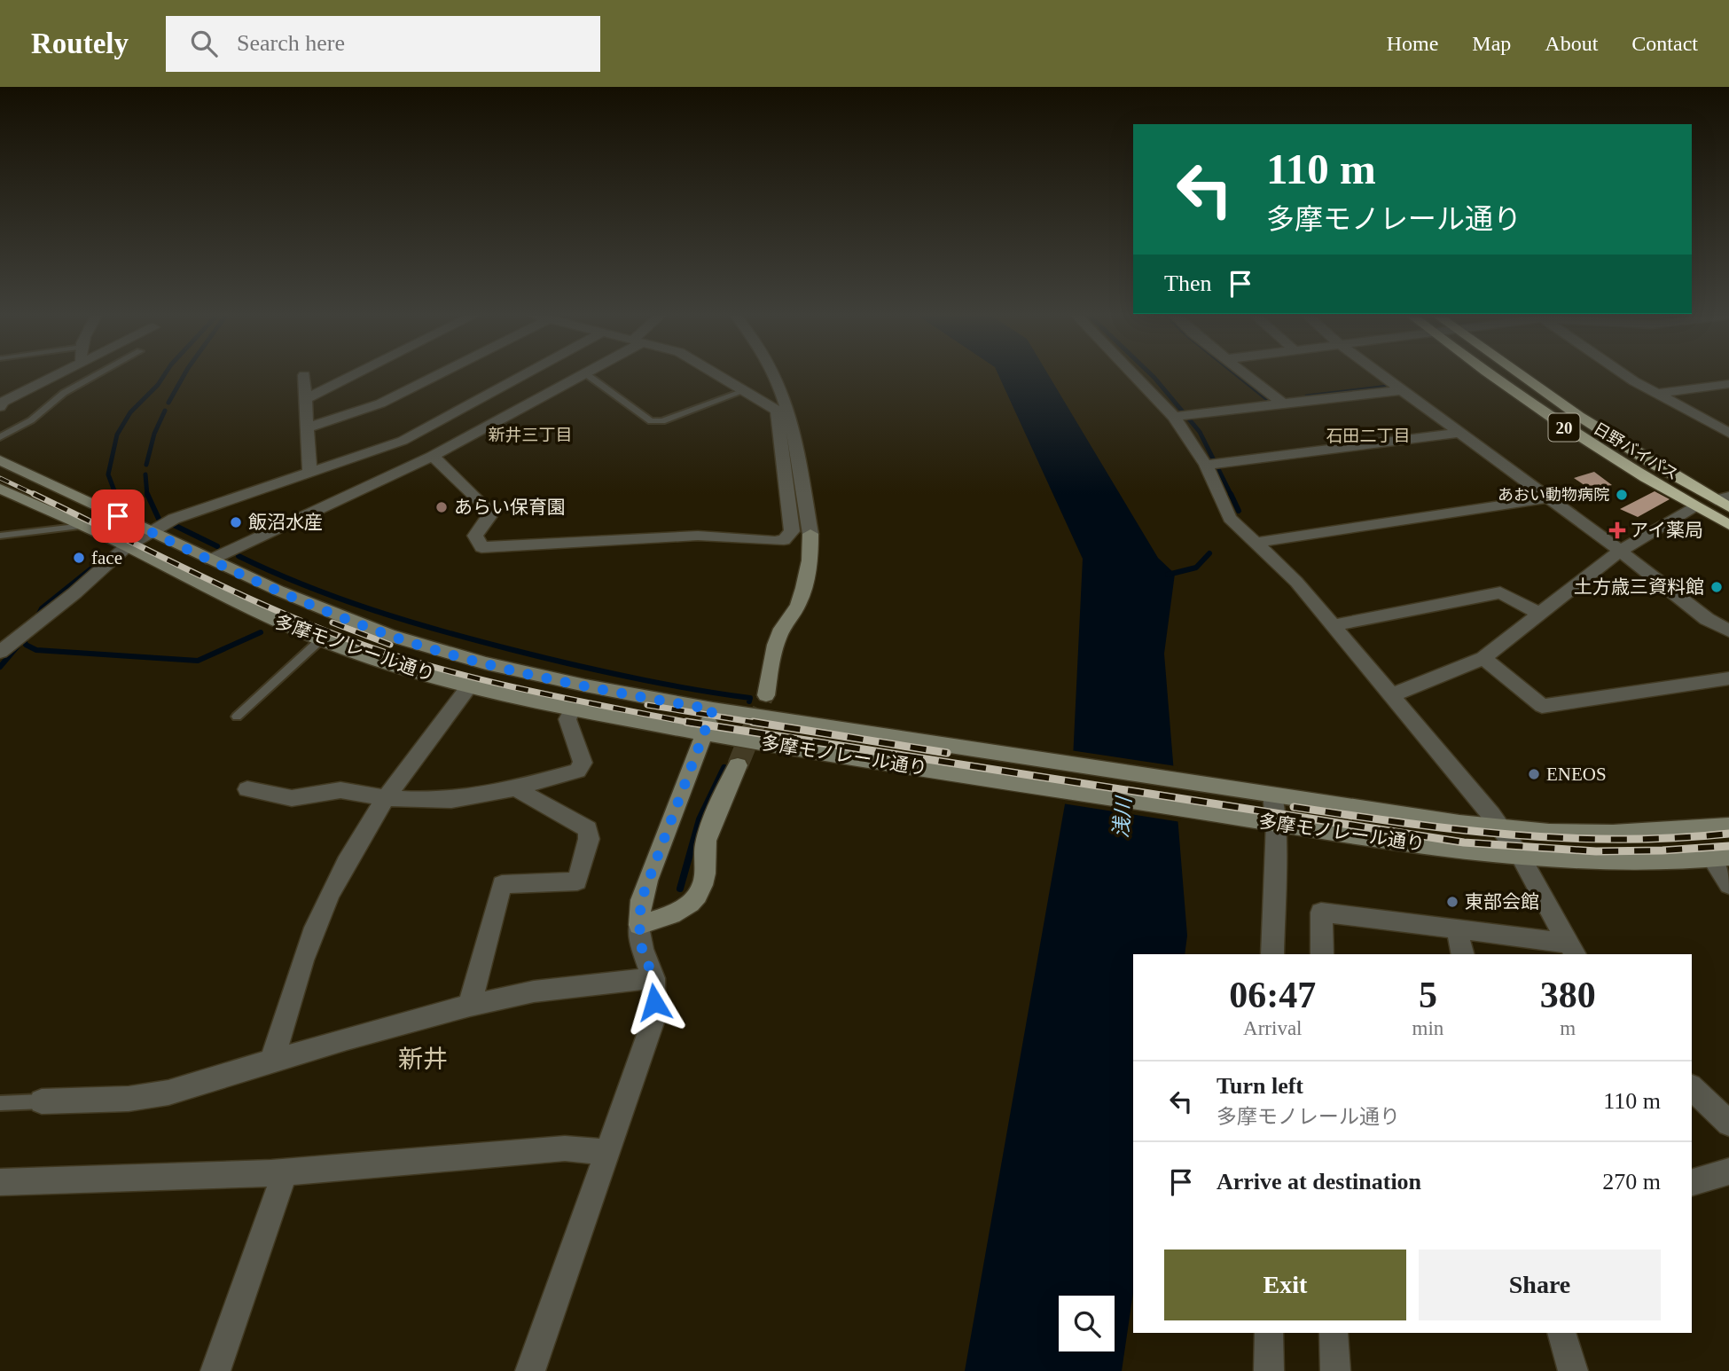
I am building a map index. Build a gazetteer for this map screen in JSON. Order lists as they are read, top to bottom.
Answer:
{
  "streets": {
    "highway": ["20", "日野バイパス"],
    "main road": ["多摩モノレール通り"]
  },
  "districts": ["新井三丁目", "石田二丁目", "新井"],
  "water": ["浅川"],
  "places": {
    "other": [
      "あおい動物病院",
      "あらい保育園",
      "飯沼水産",
      "face",
      "土方歳三資料館",
      "ENEOS",
      "東部会館"
    ],
    "health": ["アイ薬局"]
  },
  "page": {
    "header": "Routely",
    "search": "Search here",
    "nav": [
      "Home",
      "Map",
      "About",
      "Contact"
    ],
    "turn": ["110 m", "多摩モノレール通り"],
    "then": "Then",
    "eta": [
      "06:47",
      "Arrival",
      "5",
      "min",
      "380",
      "m"
    ],
    "list": [
      {
        "name": "Turn left",
        "note": "多摩モノレール通り",
        "value": "110 m"
      },
      {
        "name": "Arrive at destination",
        "value": "270 m"
      }
    ],
    "buttons": ["Exit", "Share"]
  }
}
